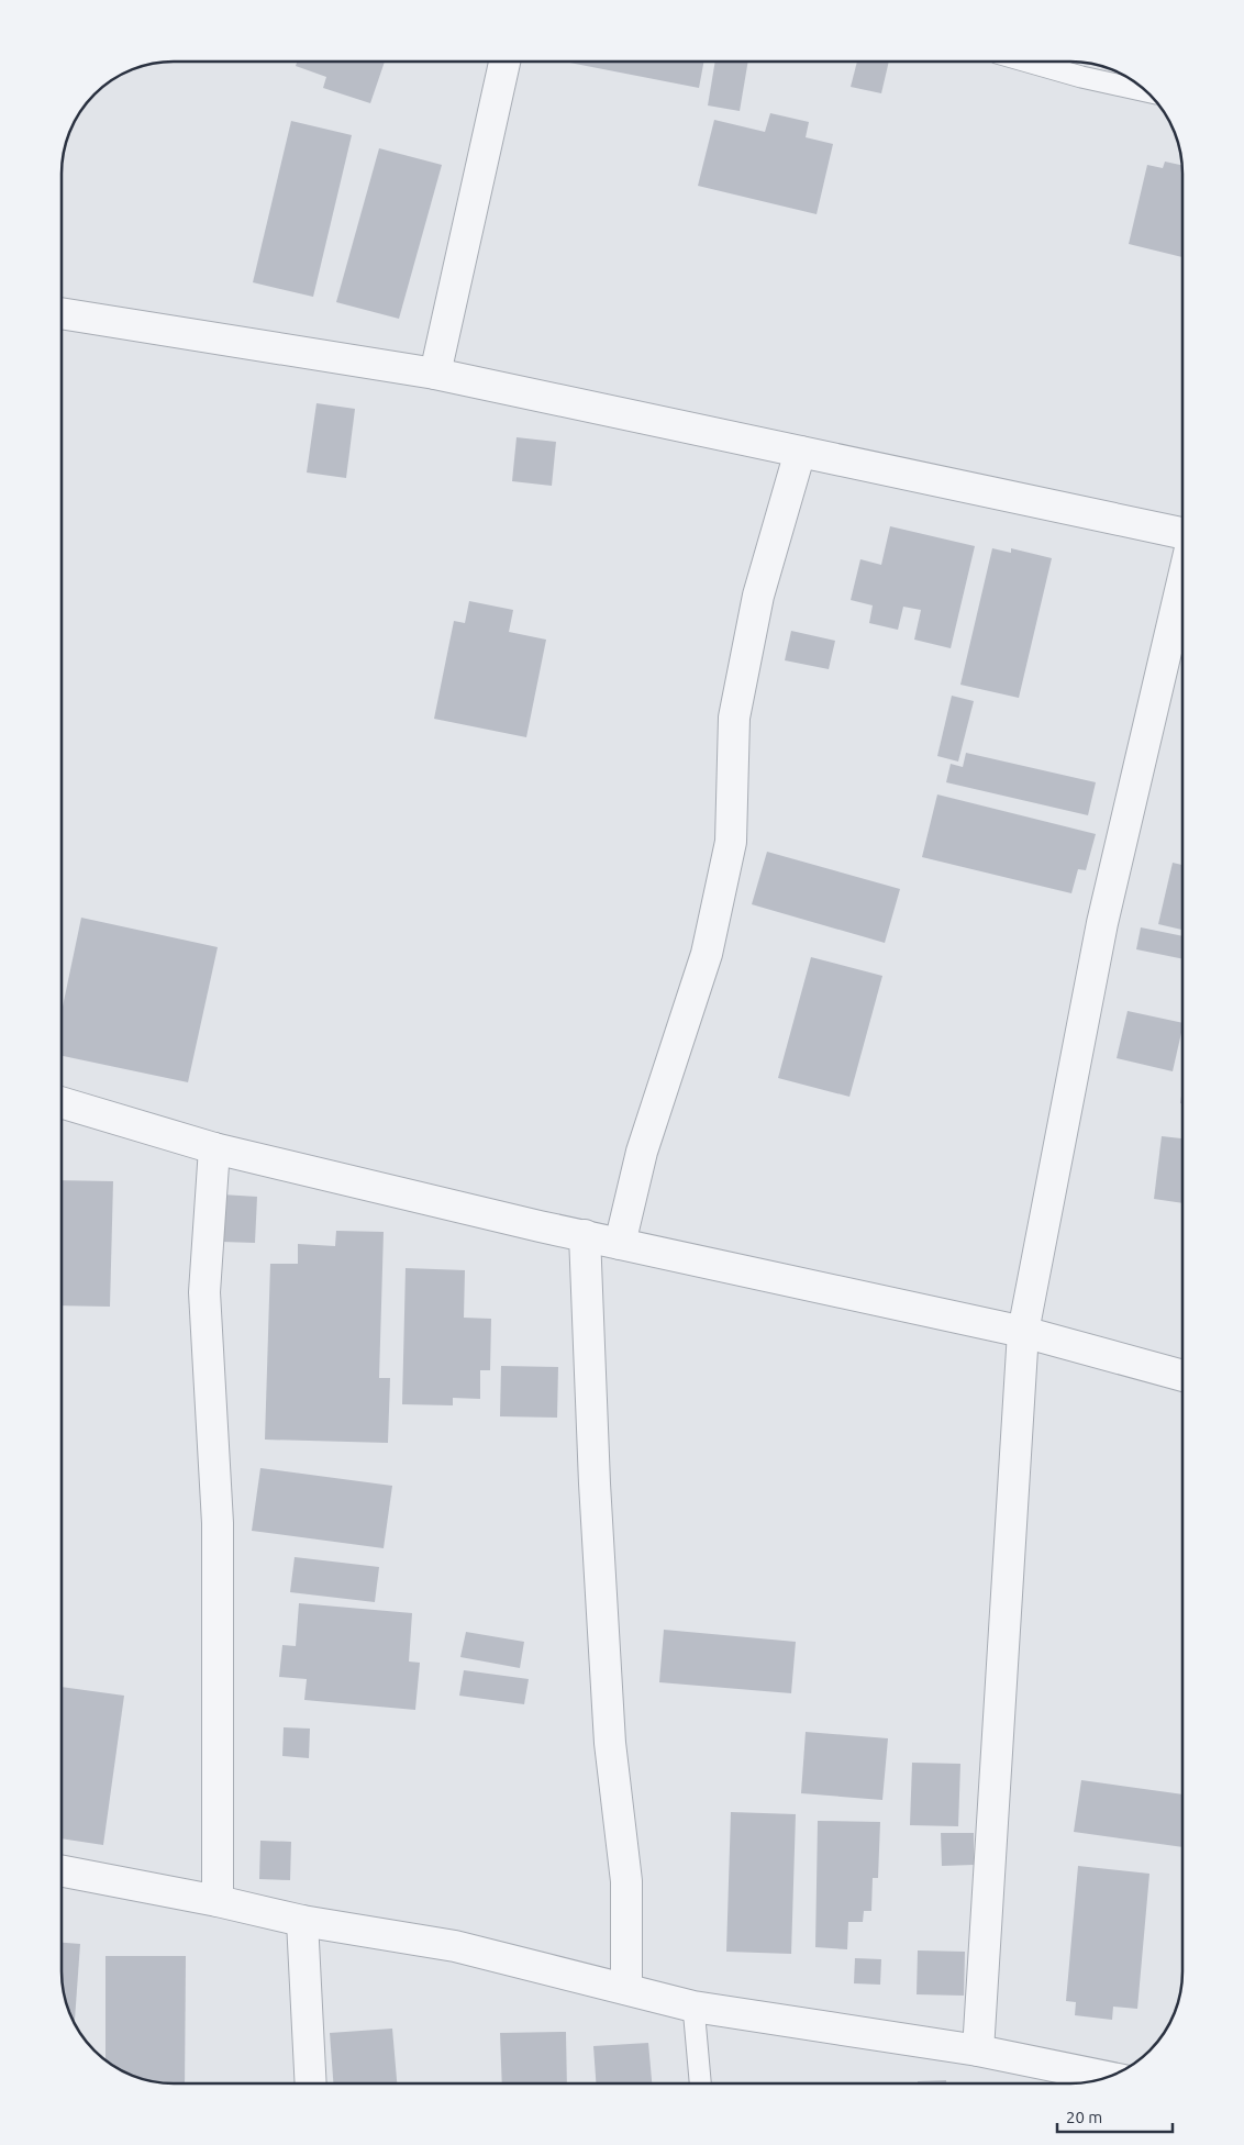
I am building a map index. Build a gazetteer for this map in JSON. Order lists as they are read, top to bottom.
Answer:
{
  "scale_bar": "20 m"
}
